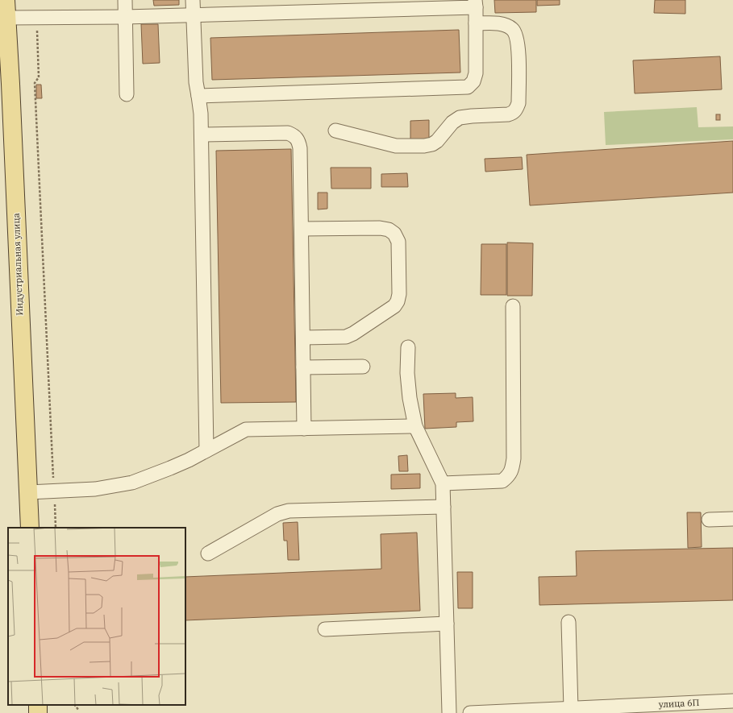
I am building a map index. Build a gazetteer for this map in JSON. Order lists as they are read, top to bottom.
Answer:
{
  "streets": {
    "main road": ["Индустриальная улица"],
    "street": ["улица 6П"]
  }
}
